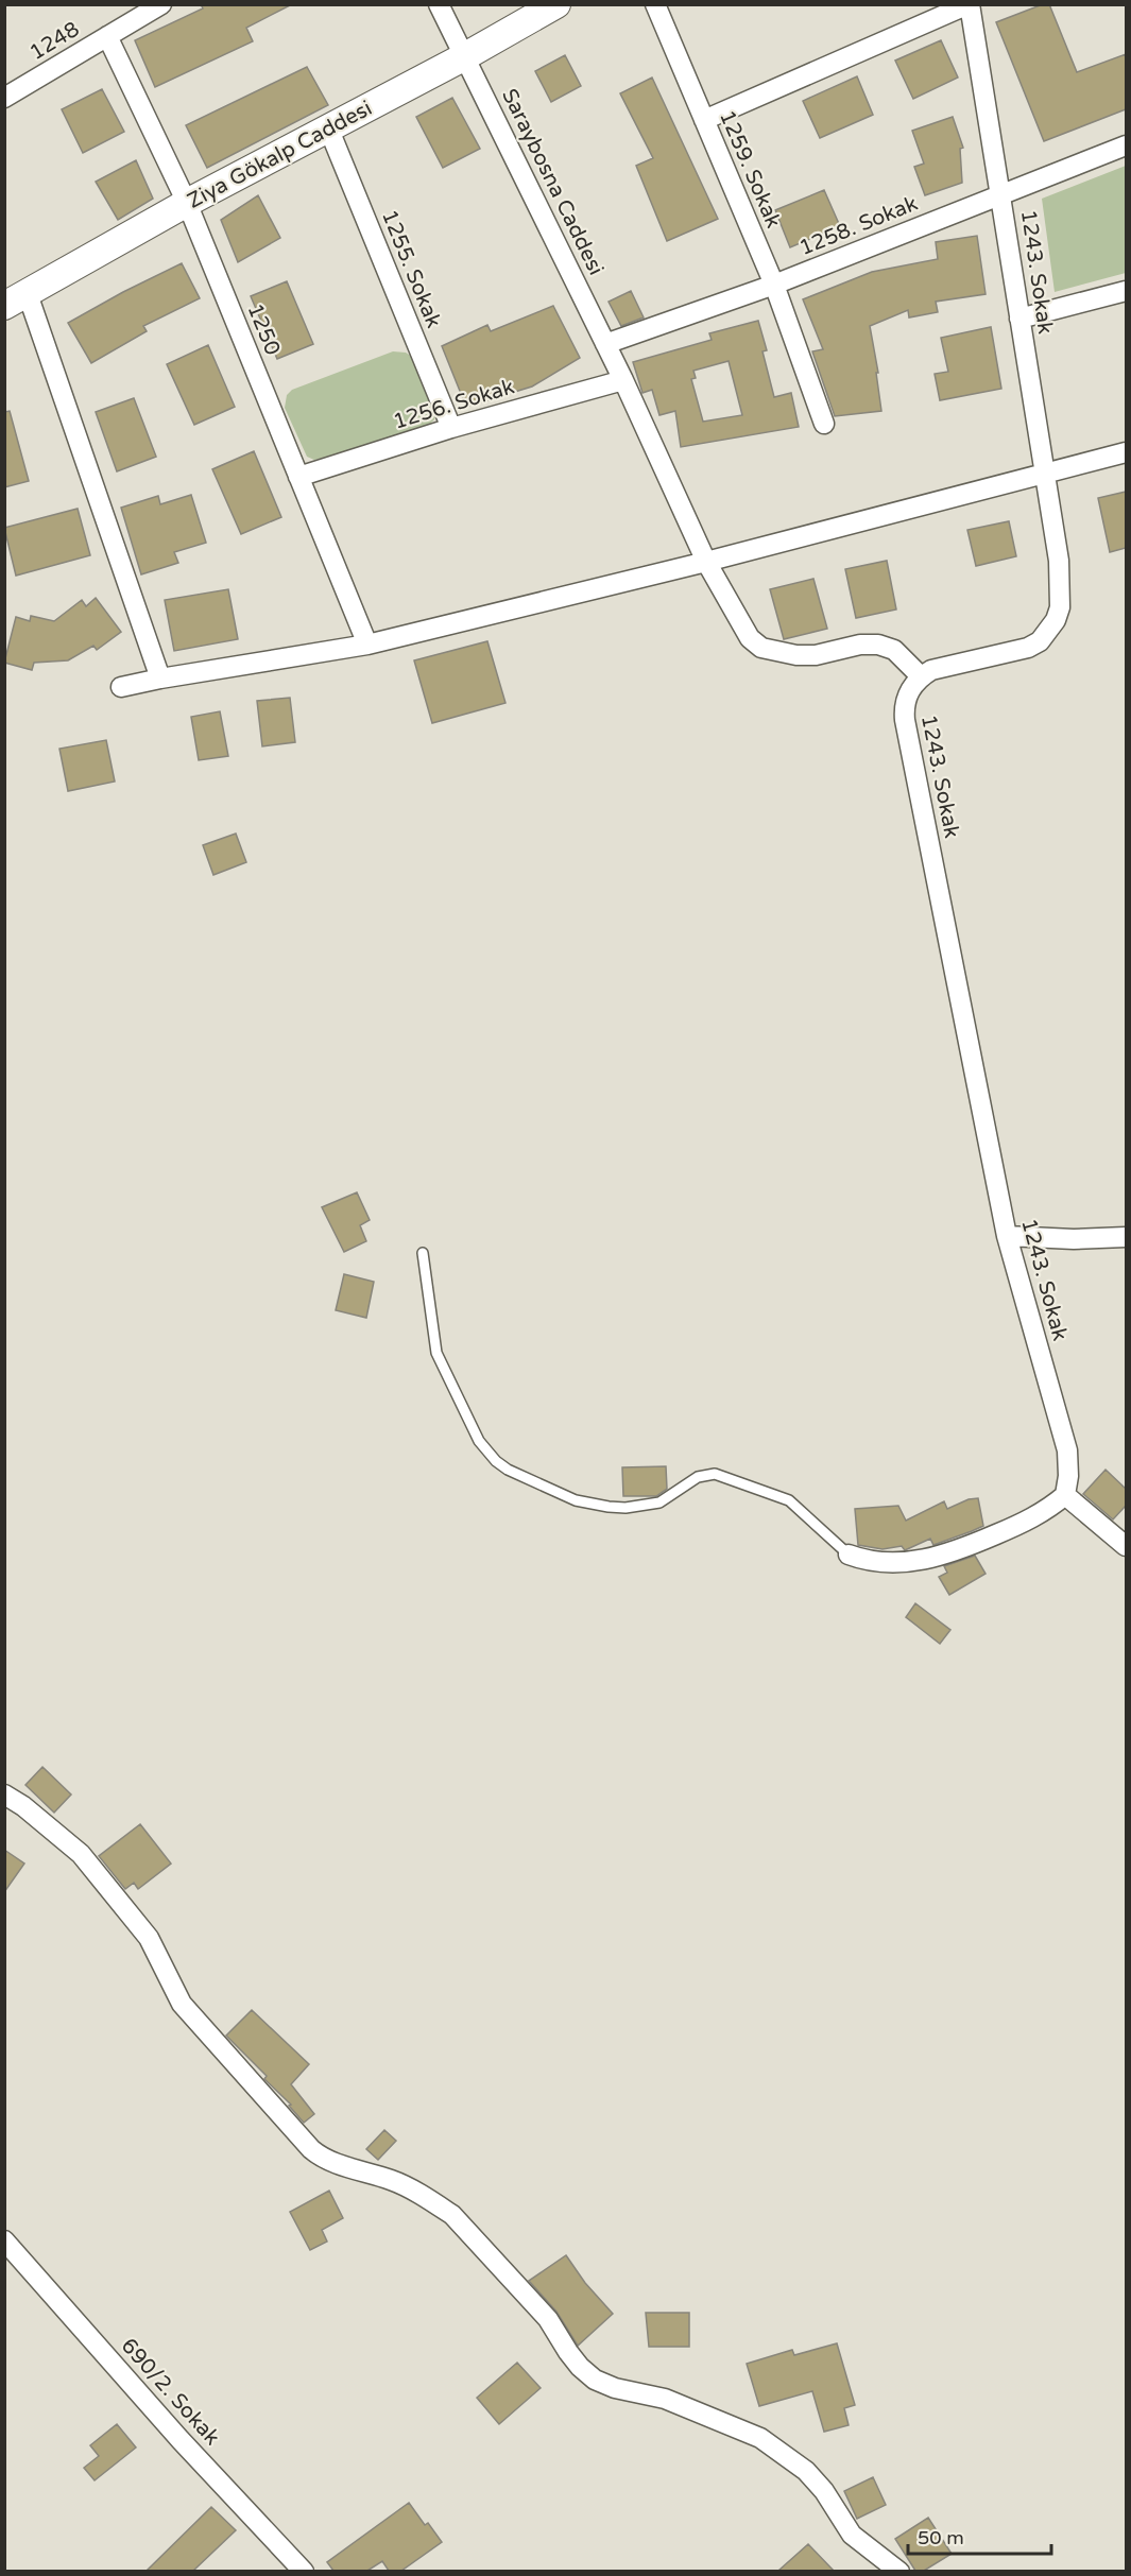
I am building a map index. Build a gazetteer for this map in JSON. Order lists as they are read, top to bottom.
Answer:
{
  "streets": {
    "street": [
      "1248",
      "Ziya Gökalp Caddesi",
      "1259. Sokak",
      "Saraybosna Caddesi",
      "1258. Sokak",
      "1255. Sokak",
      "1243. Sokak",
      "1250",
      "1256. Sokak",
      "690/2. Sokak"
    ]
  },
  "crossings": [
    ["1248", "1250"],
    ["Ziya Gökalp Caddesi", "Saraybosna Caddesi"],
    ["Ziya Gökalp Caddesi", "1255. Sokak"],
    ["Ziya Gökalp Caddesi", "1250"],
    ["1259. Sokak", "1258. Sokak"],
    ["Saraybosna Caddesi", "1258. Sokak"],
    ["Saraybosna Caddesi", "1243. Sokak"],
    ["Saraybosna Caddesi", "1256. Sokak"],
    ["1258. Sokak", "1243. Sokak"],
    ["1255. Sokak", "1256. Sokak"],
    ["1250", "1256. Sokak"]
  ],
  "scale_bar": "50 m"
}
